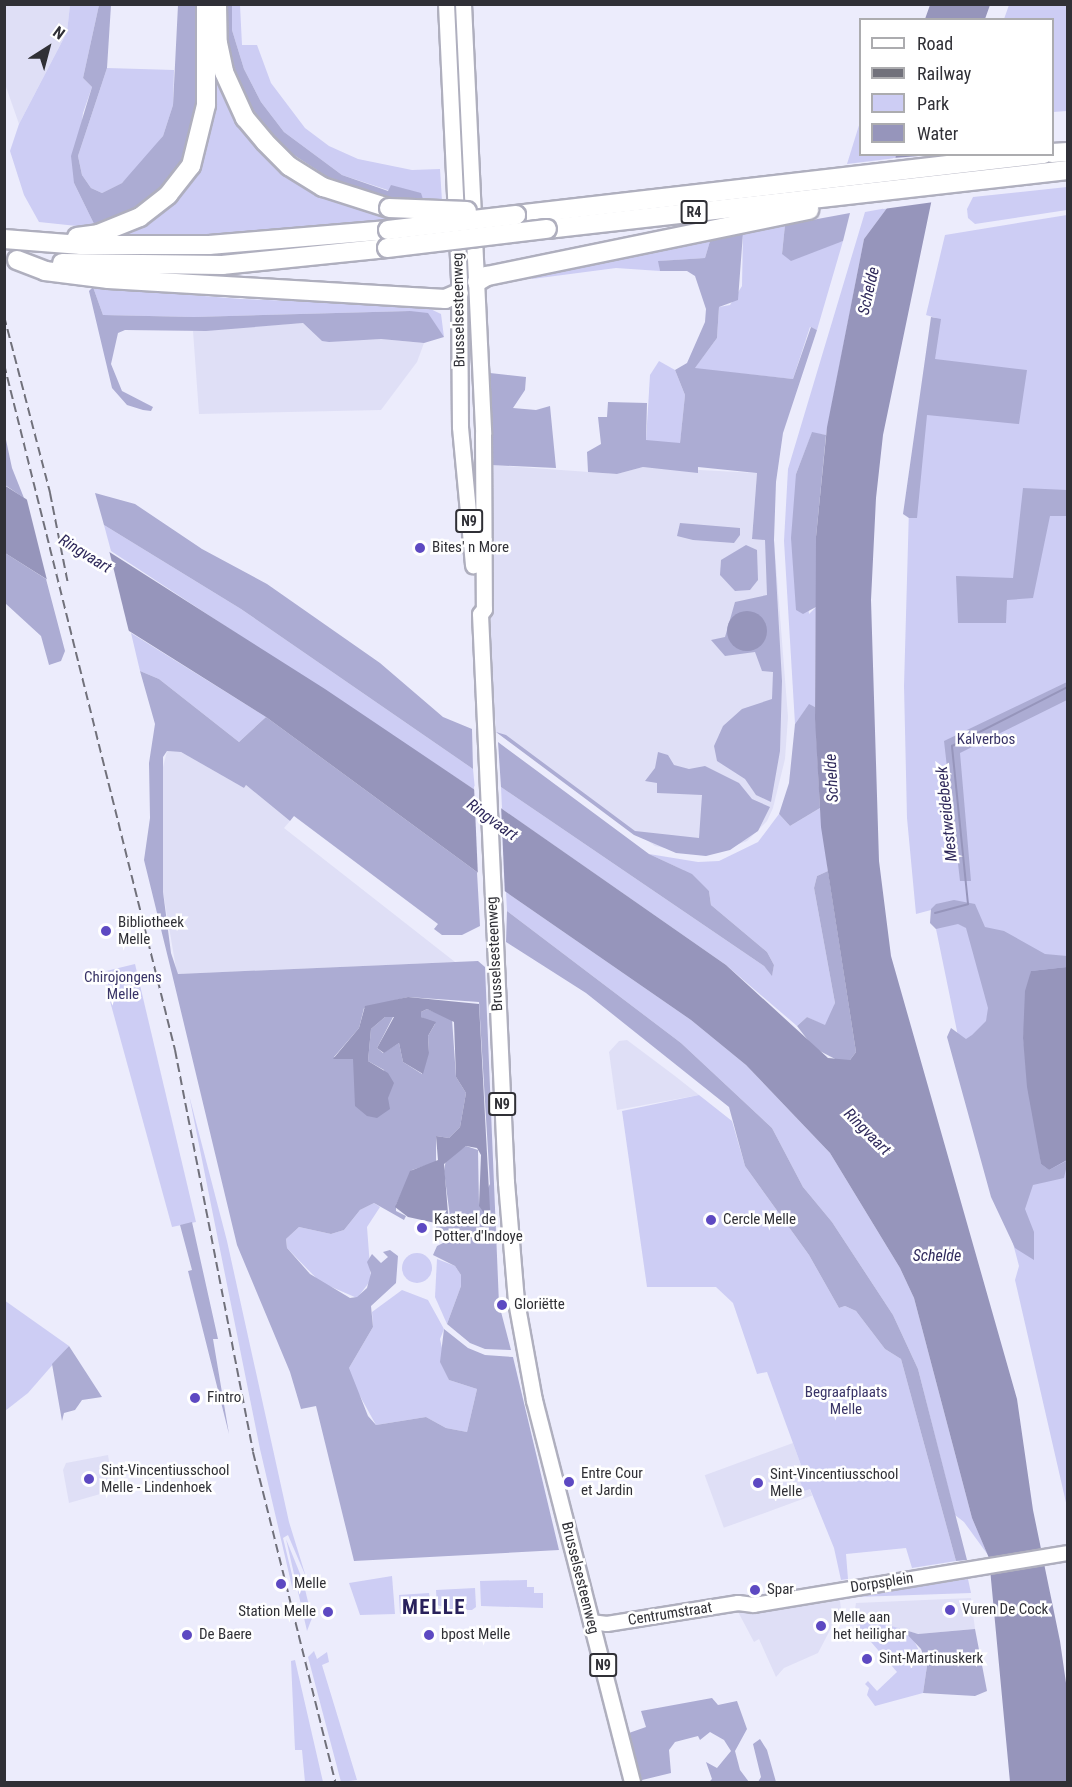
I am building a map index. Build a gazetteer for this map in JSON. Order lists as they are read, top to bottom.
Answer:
{
  "streets": {
    "highway": ["R4"],
    "main road": [
      "Brusselsesteenweg",
      "N9",
      "Dorpsplein",
      "Centrumstraat"
    ]
  },
  "crossings": [
    ["Brusselsesteenweg", "Centrumstraat"],
    ["Dorpsplein", "Centrumstraat"]
  ],
  "districts": ["MELLE"],
  "water": ["Schelde", "Ringvaart", "Mestweidebeek"],
  "parks": ["Kalverbos", "Chirojongens Melle", "Begraafplaats Melle"],
  "places": [
    "Bites' n More",
    "Bibliotheek Melle",
    "Cercle Melle",
    "Kasteel de Potter d'Indoye",
    "Gloriëtte",
    "Fintro",
    "Sint-Vincentiusschool Melle - Lindenhoek",
    "Entre Cour et Jardin",
    "Sint-Vincentiusschool Melle",
    "Melle",
    "Spar",
    "Vuren De Cock",
    "Station Melle",
    "Melle aan het heilighar",
    "De Baere",
    "bpost Melle",
    "Sint-Martinuskerk"
  ],
  "legend": [
    "Road",
    "Railway",
    "Park",
    "Water"
  ],
  "north": "top right"
}
